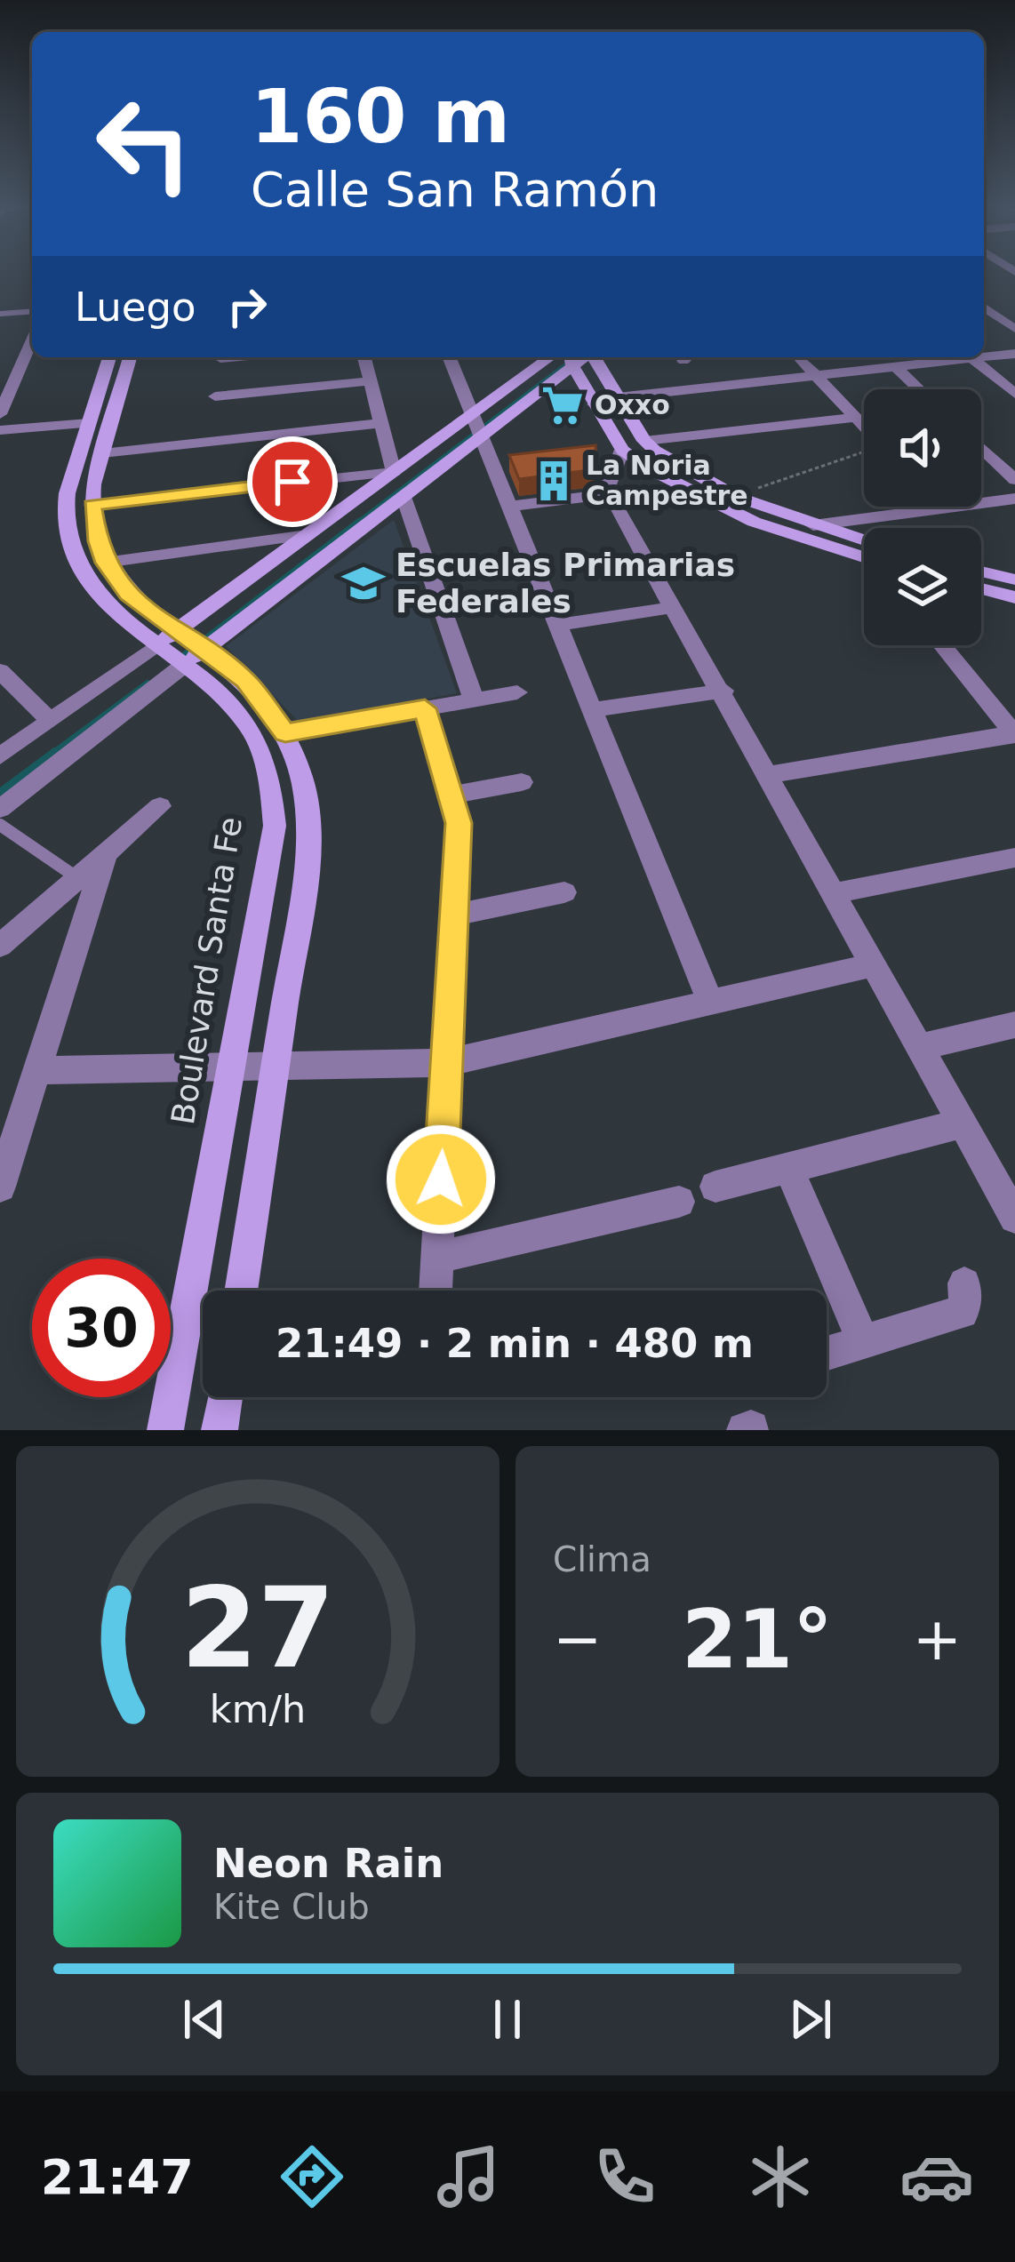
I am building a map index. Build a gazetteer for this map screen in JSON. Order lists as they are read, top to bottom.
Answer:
{
  "streets": {
    "street": ["Boulevard Santa Fe"]
  },
  "places": {
    "supermarket": ["Oxxo"],
    "building": ["La Noria Campestre"],
    "school or university": ["Escuelas Primarias Federales"]
  },
  "page": {
    "turn": ["160 m", "Calle San Ramón"],
    "then": "Luego",
    "limit": "30",
    "trip": "21:49 · 2 min · 480 m",
    "tile": "Clima",
    "heat": ["−", "21°", "+"],
    "song": ["Neon Rain", "Kite Club"],
    "tabs": "21:47",
    "gauge": ["27", "km/h"]
  }
}
